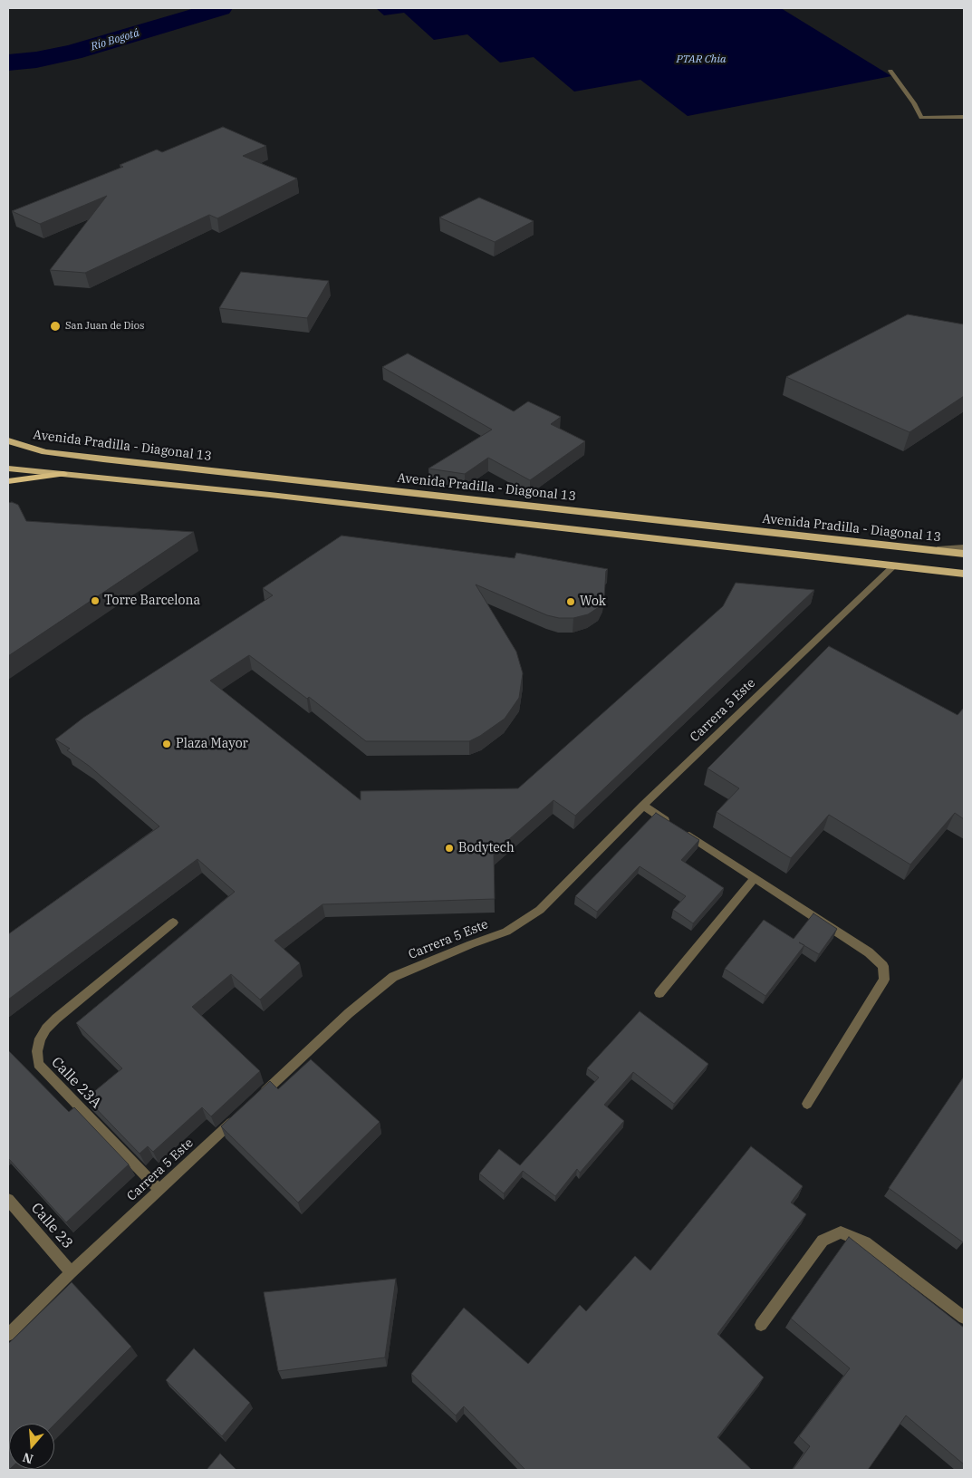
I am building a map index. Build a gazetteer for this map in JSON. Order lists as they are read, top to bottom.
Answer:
{
  "streets": {
    "main road": ["Avenida Pradilla - Diagonal 13"],
    "street": ["Carrera 5 Este", "Calle 23A", "Calle 23"]
  },
  "crossings": [
    ["Carrera 5 Este", "Calle 23A"],
    ["Carrera 5 Este", "Calle 23"]
  ],
  "water": ["Río Bogotá", "PTAR Chia"],
  "places": [
    "San Juan de Dios",
    "Torre Barcelona",
    "Wok",
    "Plaza Mayor",
    "Bodytech"
  ],
  "north": "bottom"
}
